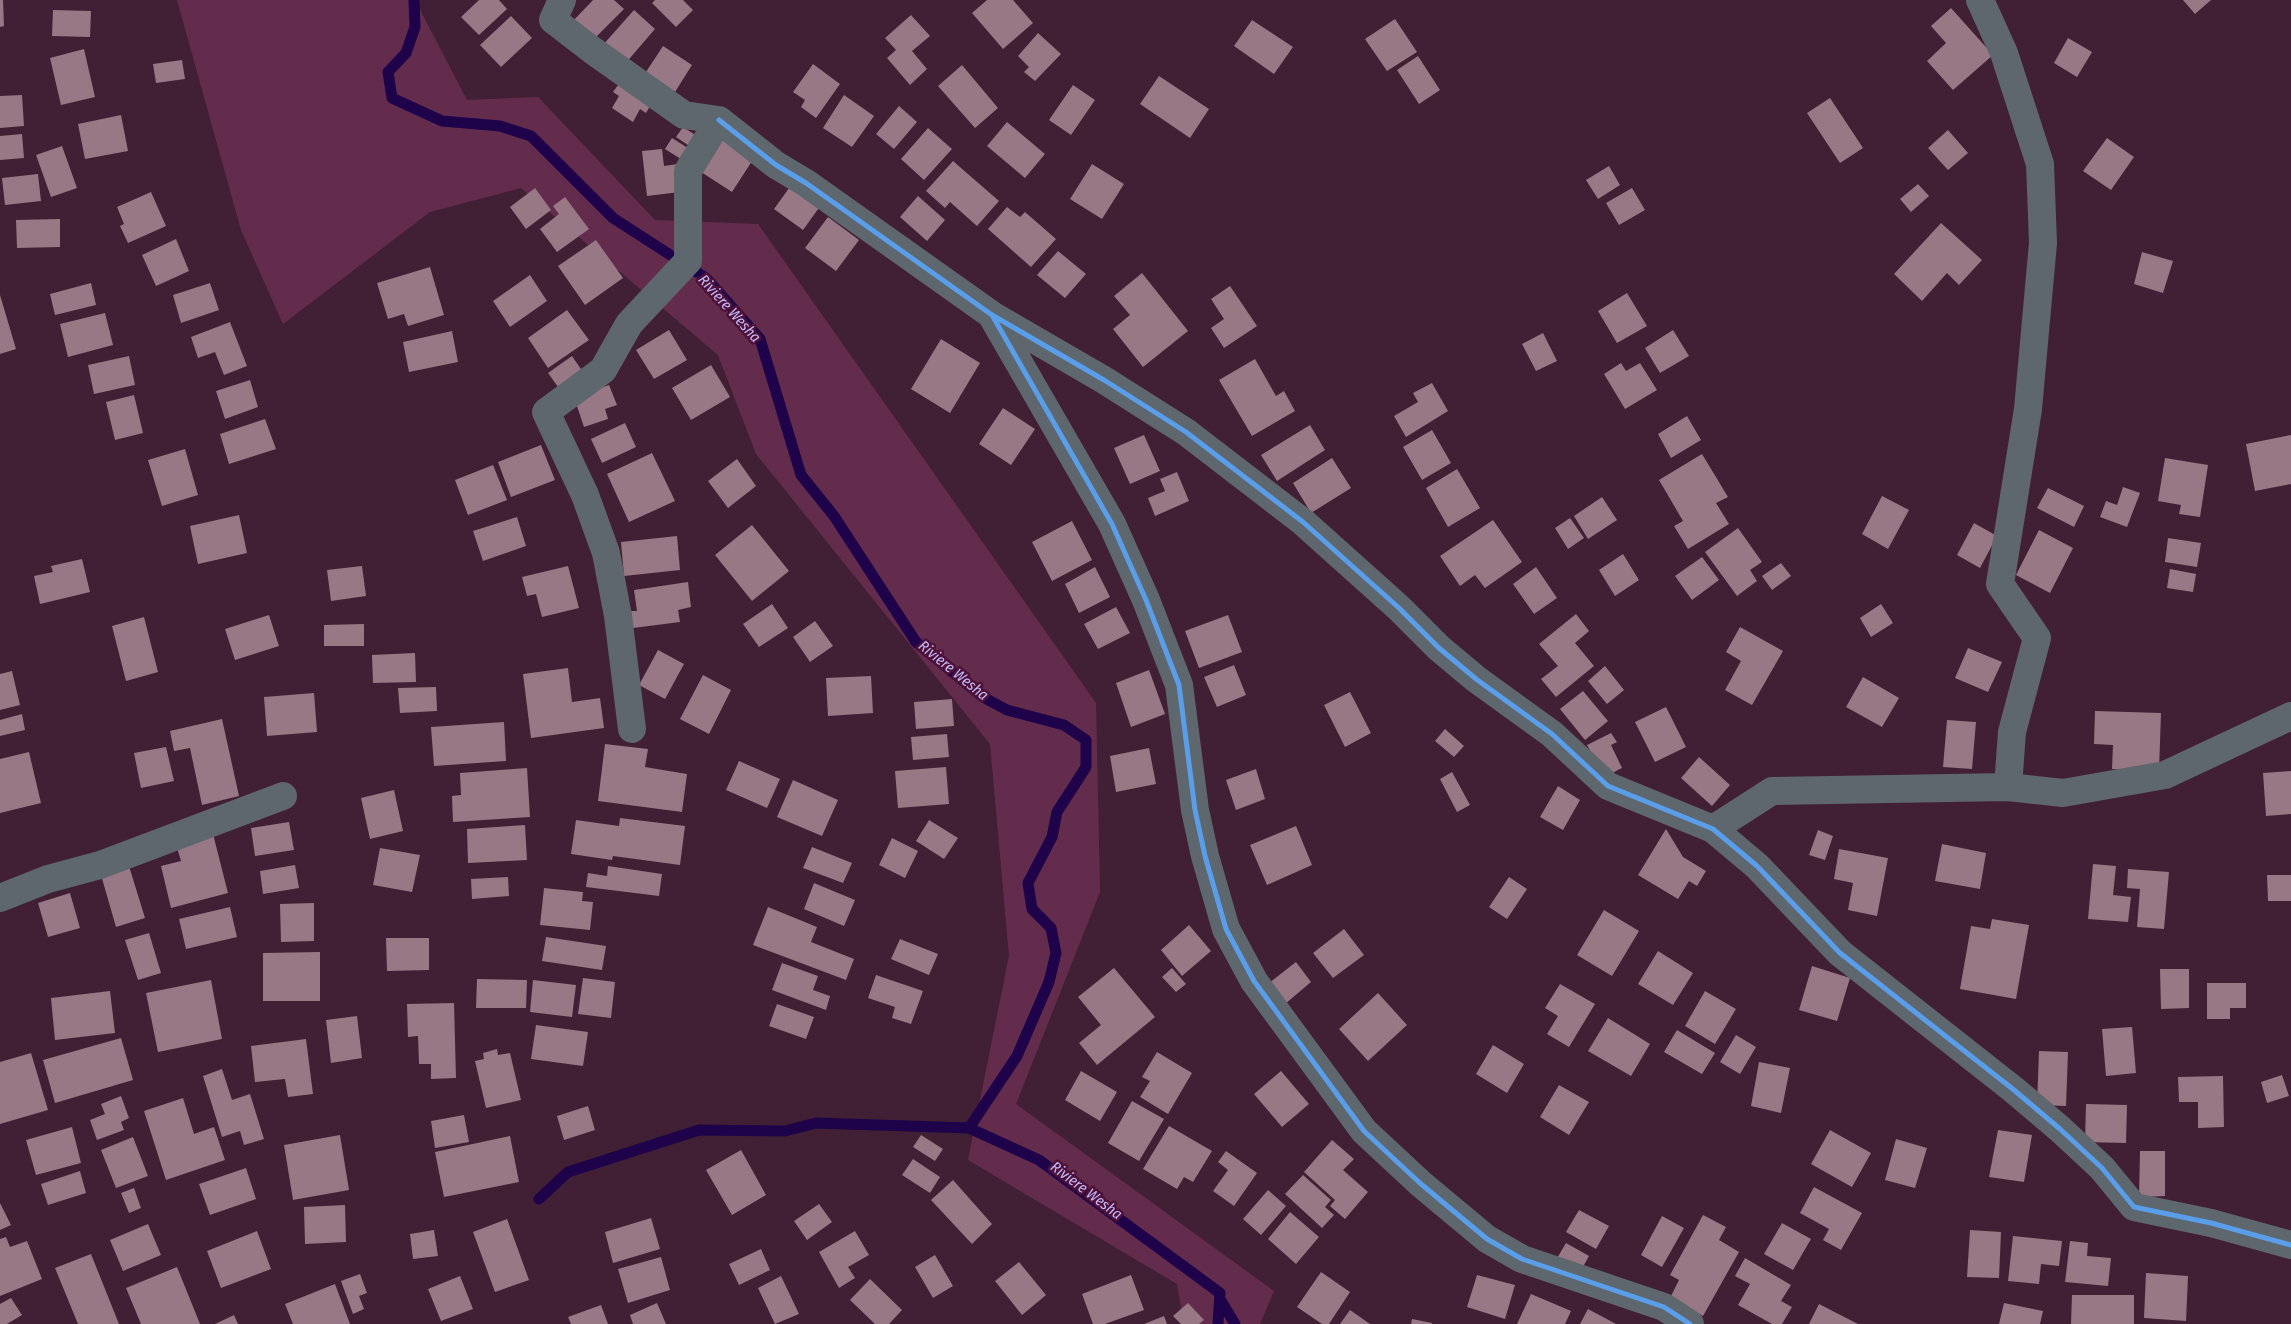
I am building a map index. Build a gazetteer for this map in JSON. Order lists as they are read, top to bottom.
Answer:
{
  "water": ["Riviere Wesha"]
}
